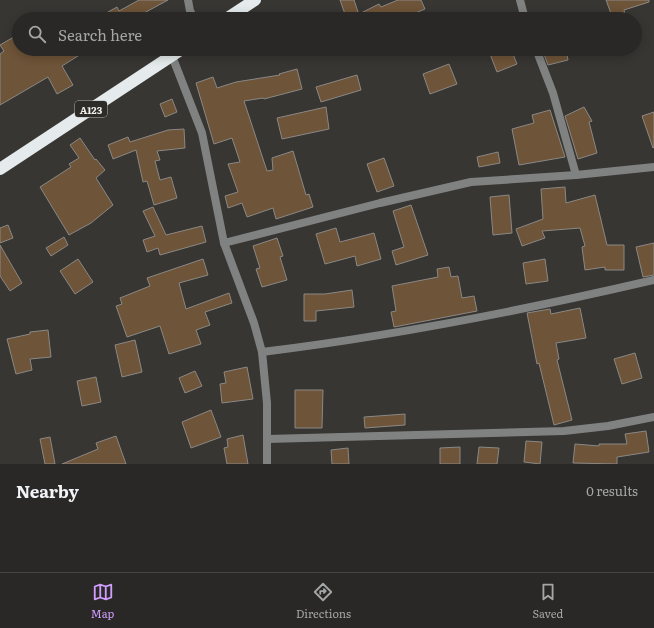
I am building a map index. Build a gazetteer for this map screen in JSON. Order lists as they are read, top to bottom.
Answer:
{
  "streets": {
    "highway": ["A123"]
  },
  "page": {
    "search": "Search here",
    "heading": ["Nearby", "0 results"],
    "nav": ["Map", "Directions", "Saved"]
  }
}
